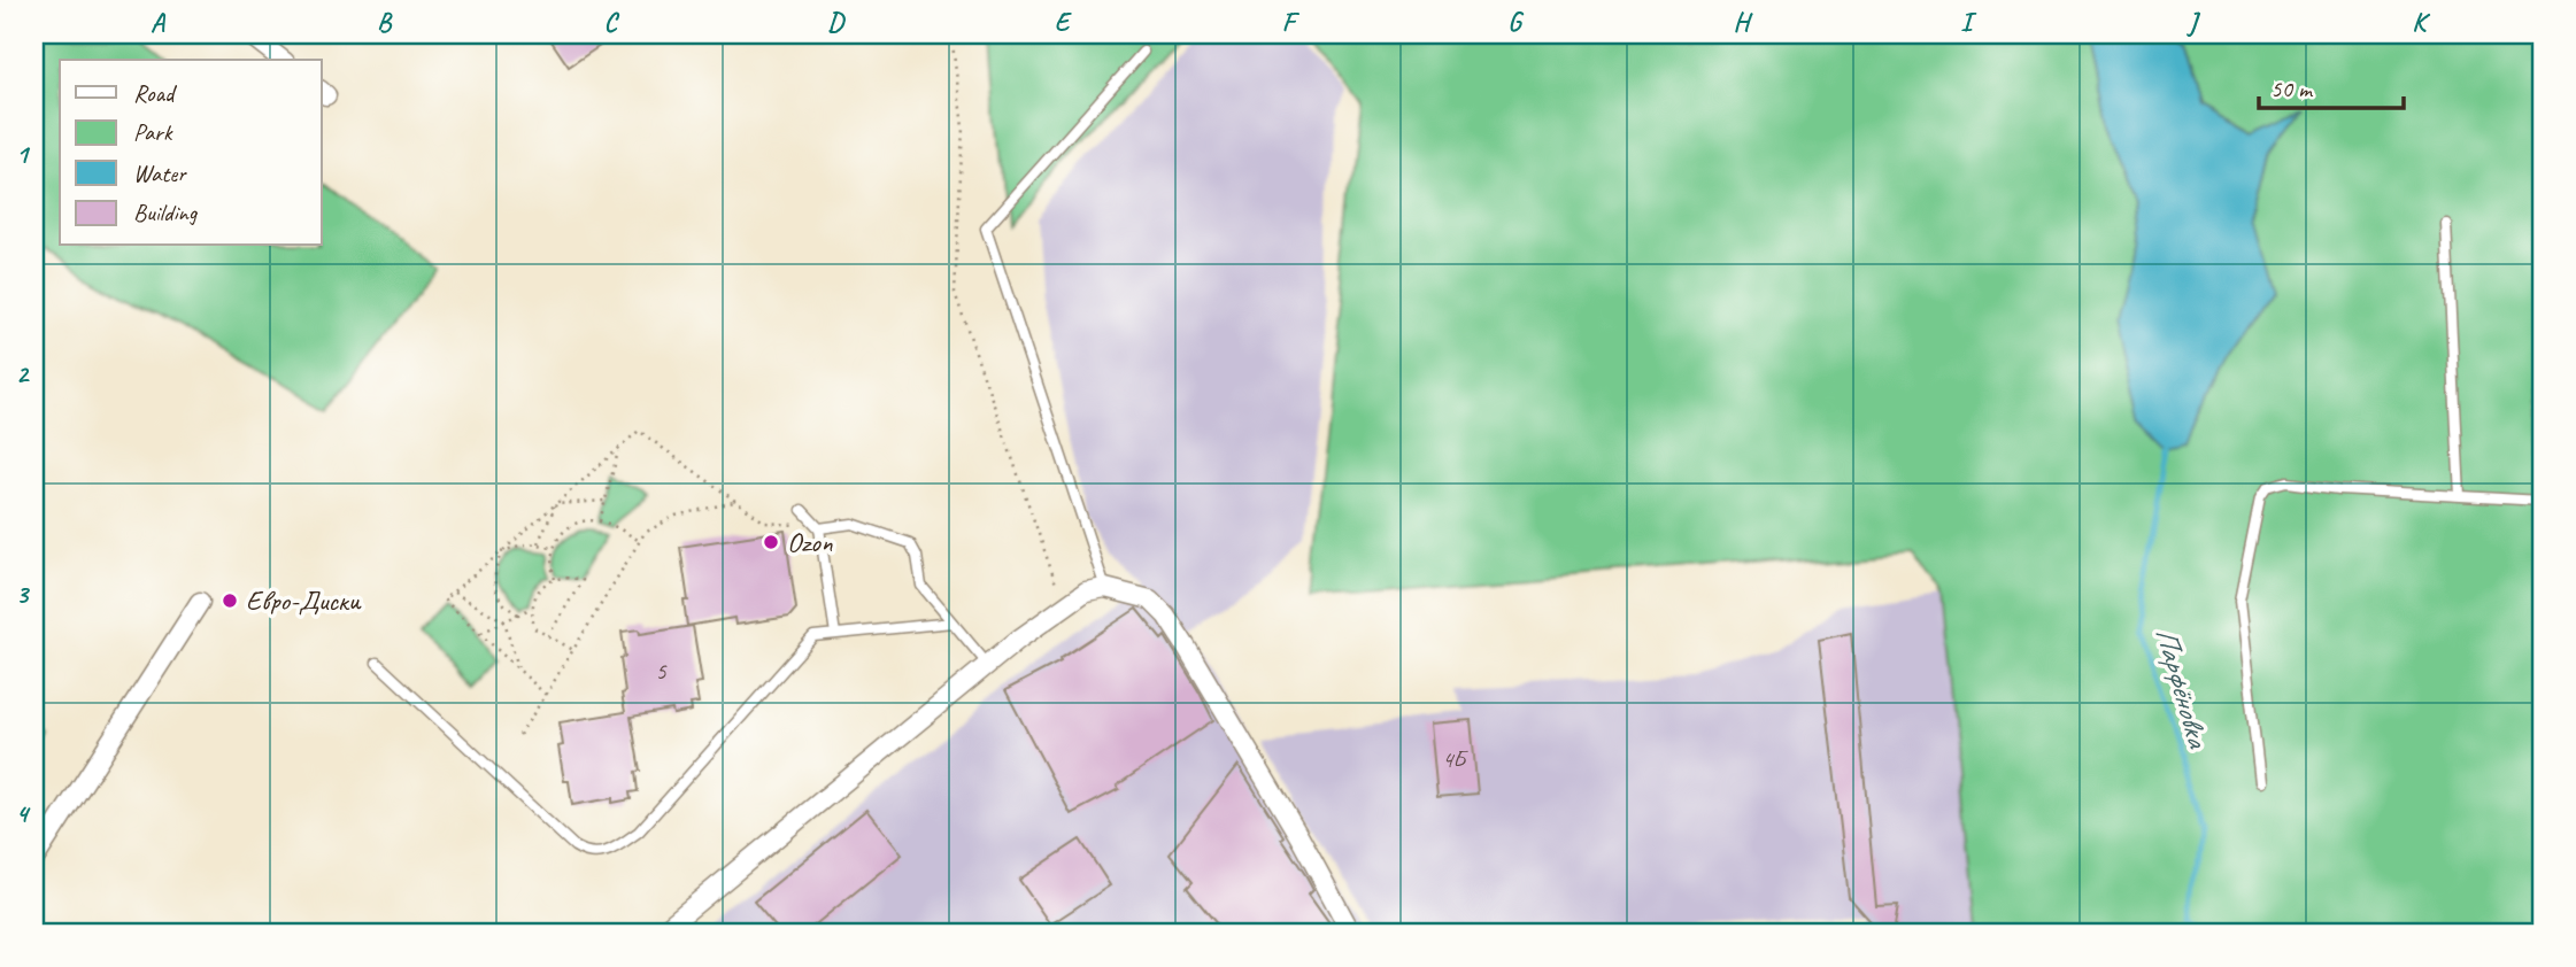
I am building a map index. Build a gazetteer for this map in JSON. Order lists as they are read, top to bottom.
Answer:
{
  "water": ["Парфёновка"],
  "places": ["Ozon", "Евро-Диски"],
  "house_numbers": ["5", "4Б"],
  "legend": [
    "Road",
    "Park",
    "Water",
    "Building"
  ],
  "scale_bar": "50 m",
  "grid": {
    "columns": [
      "A",
      "B",
      "C",
      "D",
      "E",
      "F",
      "G",
      "H",
      "I",
      "J",
      "K"
    ],
    "rows": [
      "1",
      "2",
      "3",
      "4"
    ]
  }
}
